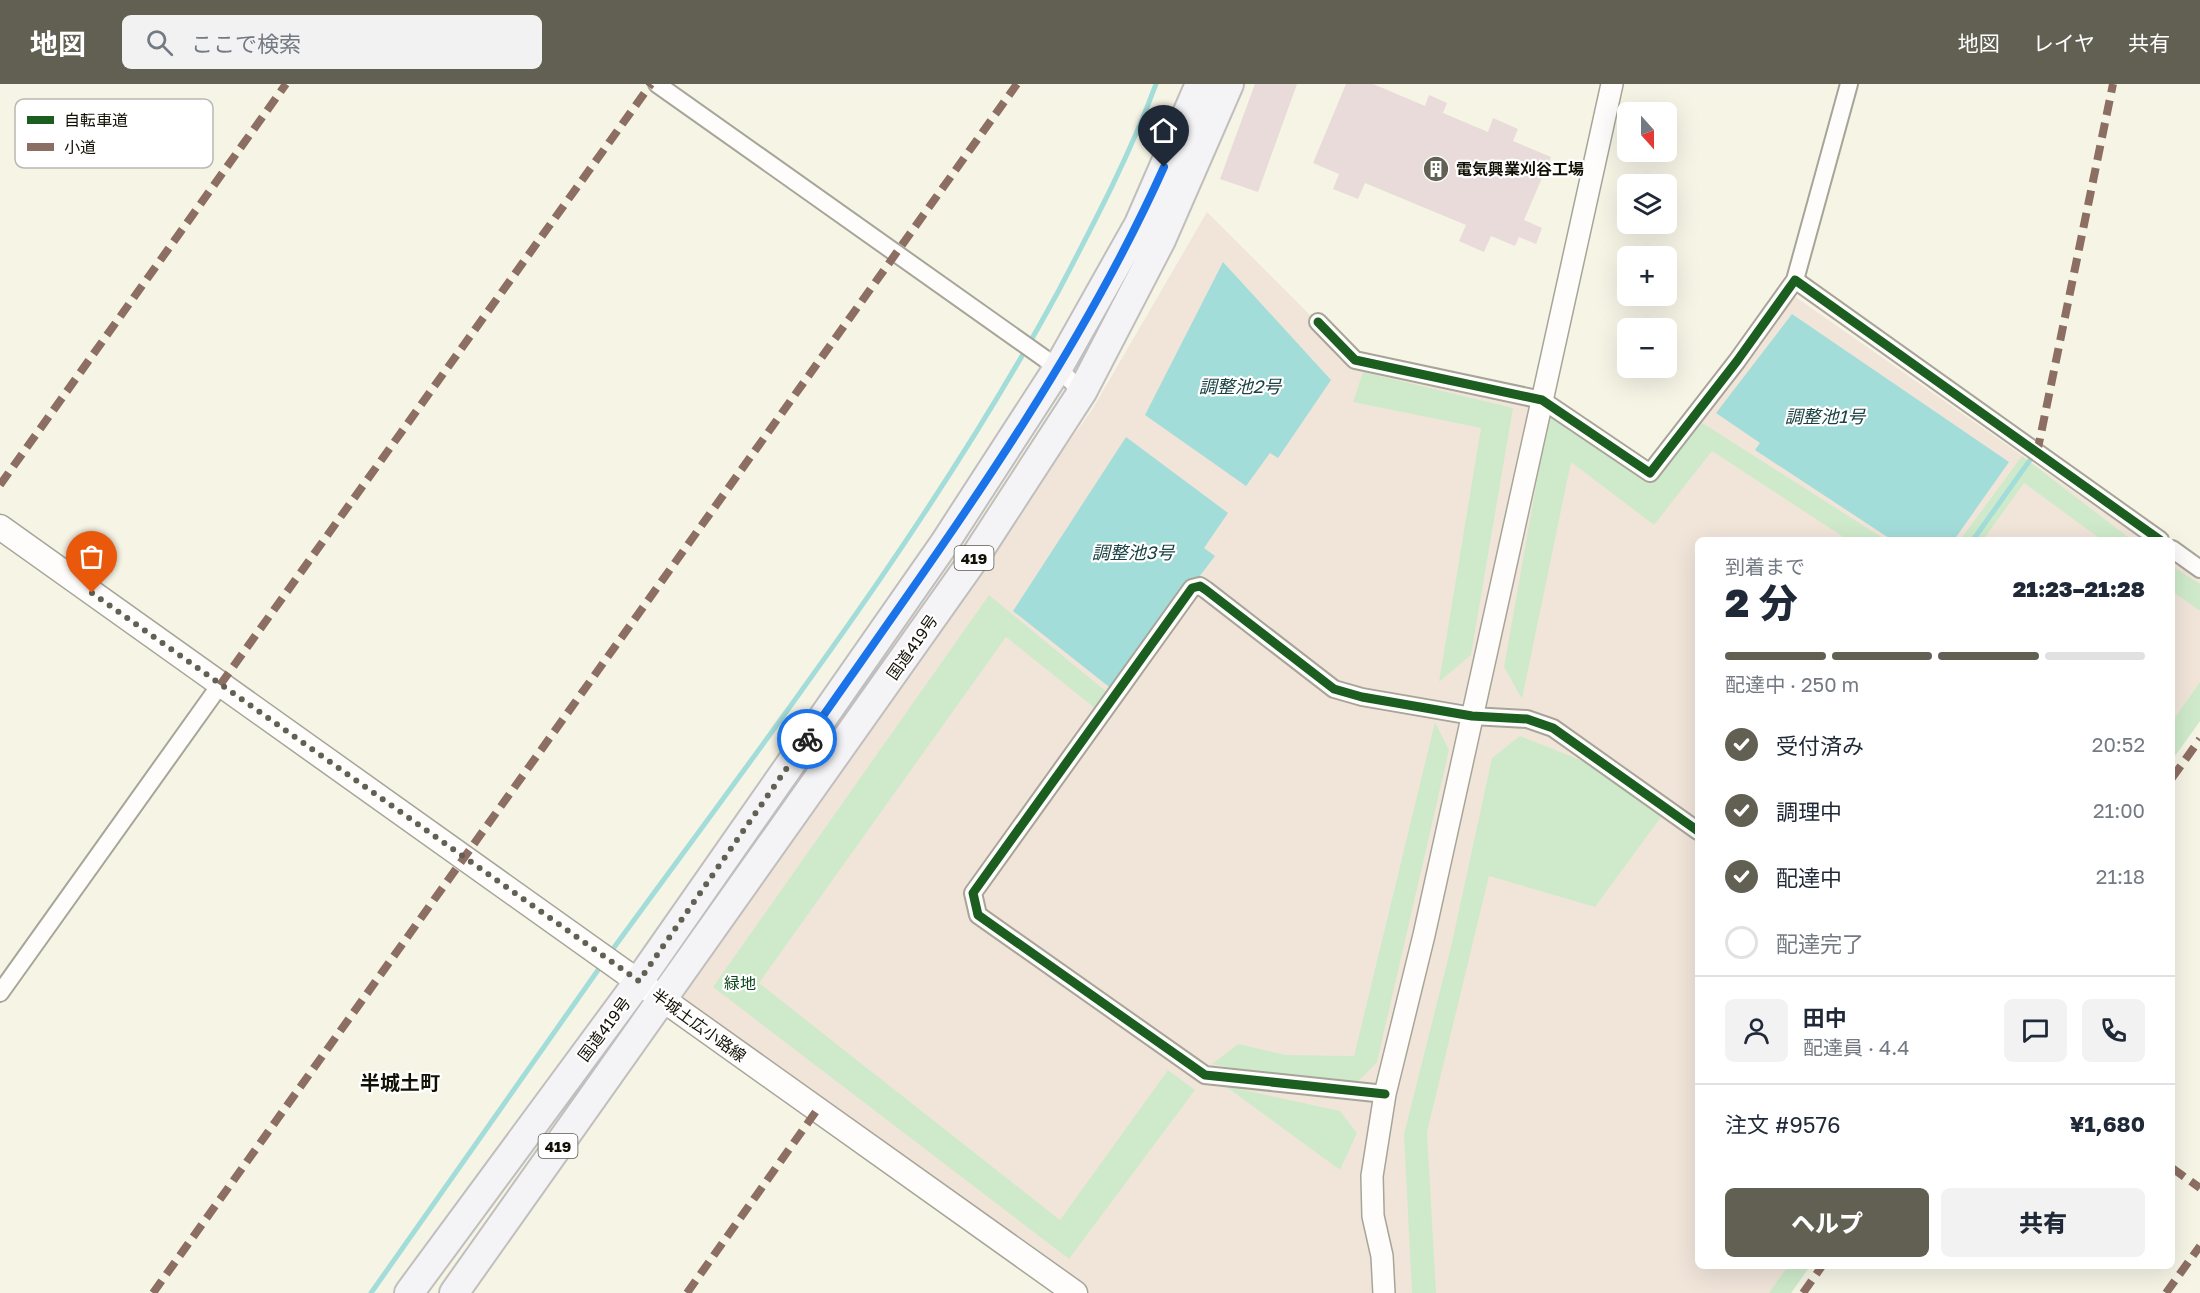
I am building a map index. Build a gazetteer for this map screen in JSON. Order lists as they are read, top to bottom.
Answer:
{
  "streets": {
    "highway": ["419", "国道419号"],
    "main road": ["半城土広小路線"]
  },
  "crossings": [
    ["国道419号", "半城土広小路線"]
  ],
  "districts": ["半城土町"],
  "water": ["調整池2号", "調整池1号", "調整池3号"],
  "parks": ["緑地"],
  "places": {
    "building": ["電気興業刈谷工場"]
  },
  "legend": ["自転車道", "小道"],
  "north": "bottom",
  "page": {
    "header": "地図",
    "search": "ここで検索",
    "nav": ["地図", "レイヤ", "共有"],
    "map_buttons": ["+", "−"],
    "heading": ["2 分", "到着まで", "21:23–21:28"],
    "panel": [
      "田中",
      "配達員 · 4.4",
      "注文 #9576",
      "¥1,680"
    ],
    "bar": "配達中 · 250 m",
    "list": [
      ["受付済み", "20:52"],
      ["調理中", "21:00"],
      ["配達中", "21:18"],
      "配達完了"
    ],
    "buttons": ["ヘルプ", "共有"]
  }
}
